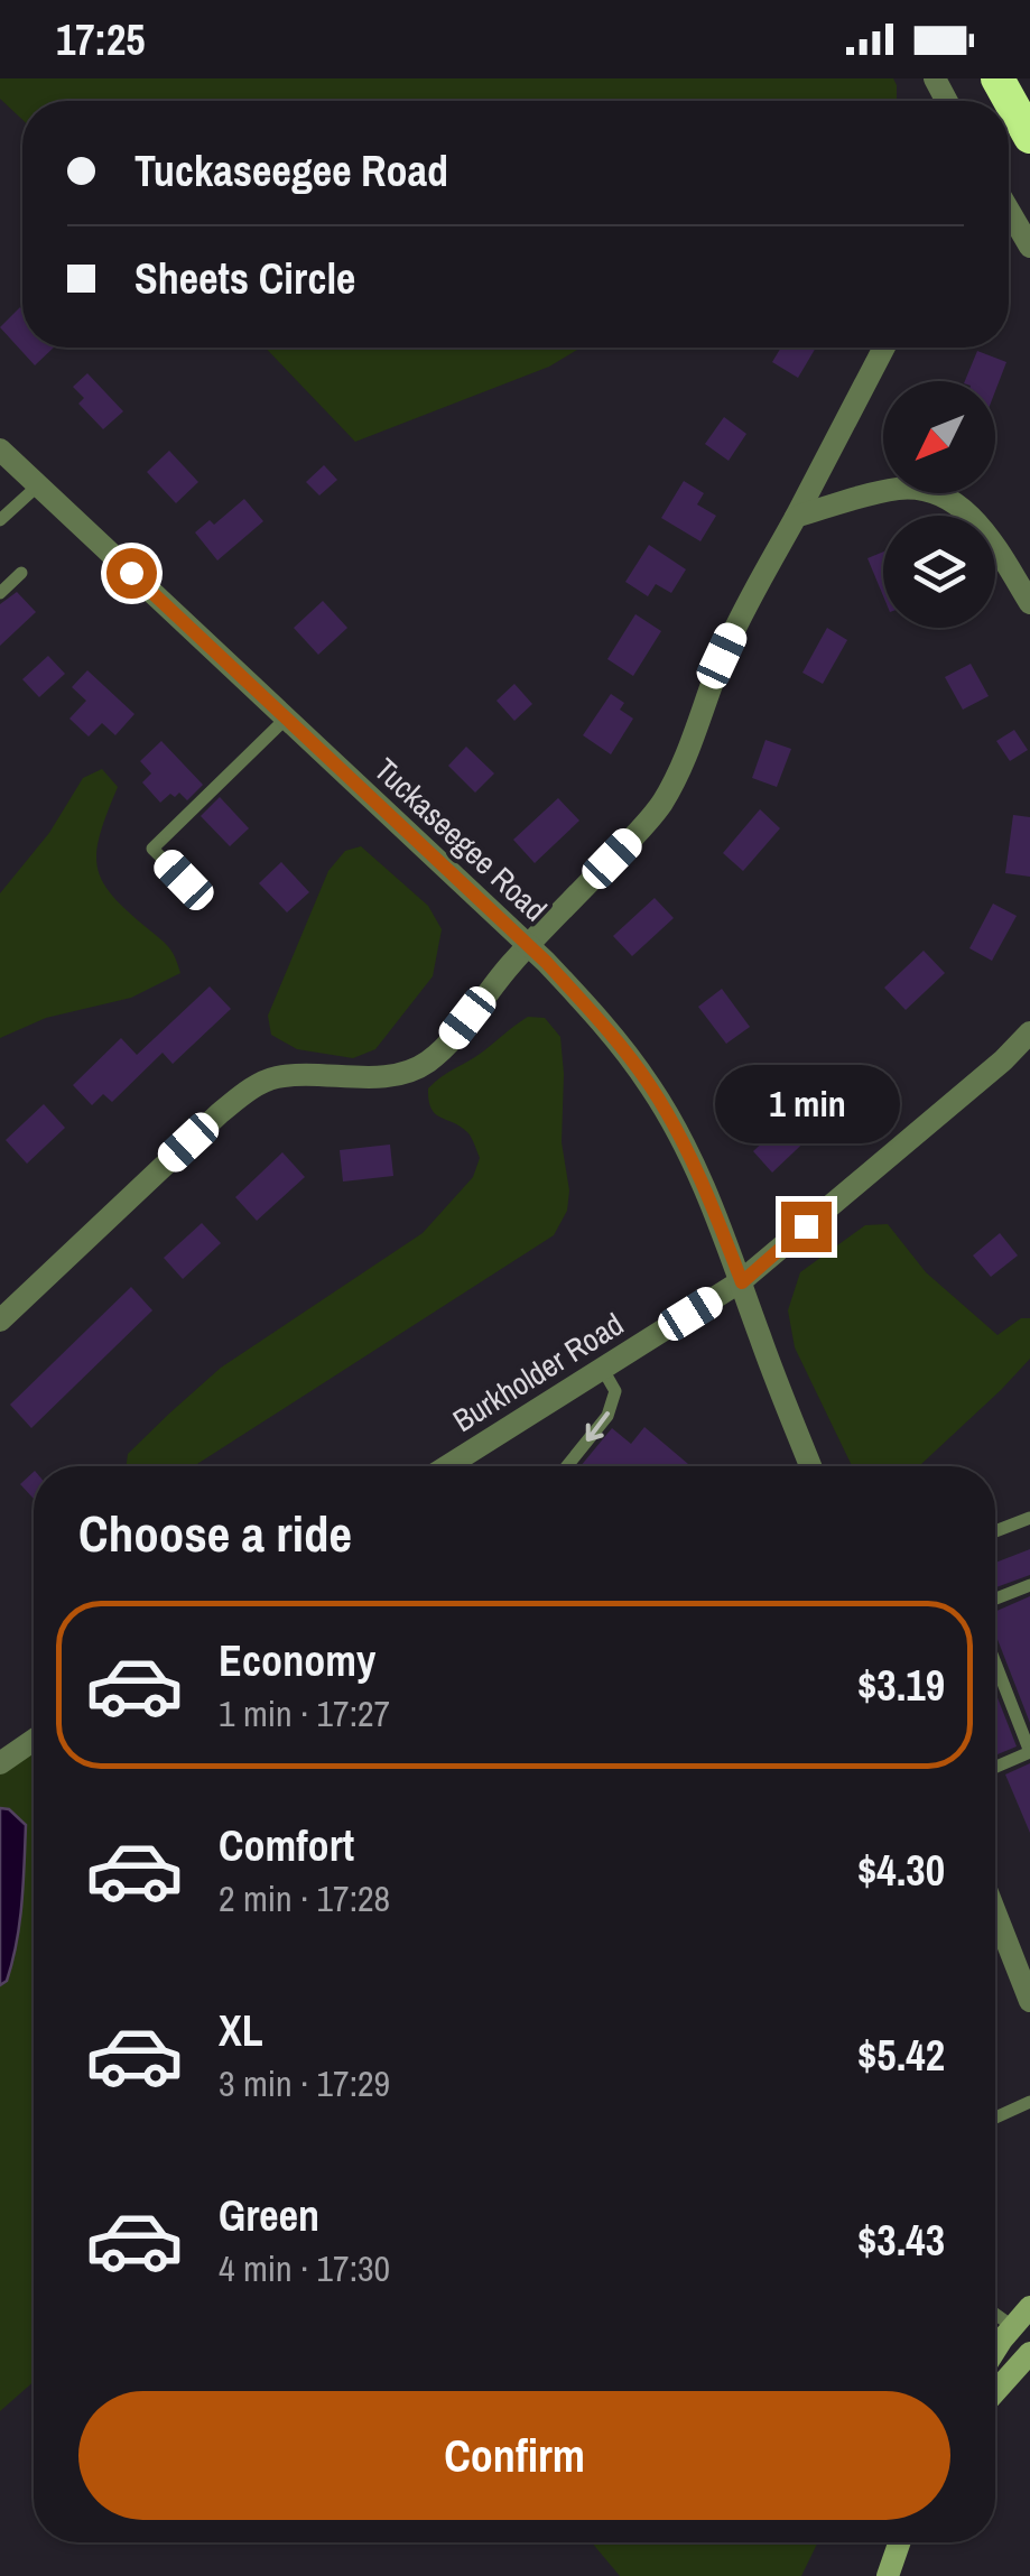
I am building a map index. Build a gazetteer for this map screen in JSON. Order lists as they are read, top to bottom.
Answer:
{
  "streets": {
    "street": ["Tuckaseegee Road", "Burkholder Road"]
  },
  "crossings": [
    ["Tuckaseegee Road", "Burkholder Road"]
  ],
  "north": "bottom left",
  "page": {
    "status": "17:25",
    "banner": ["Tuckaseegee Road", "Sheets Circle"],
    "bubble": "1 min",
    "heading": "Choose a ride",
    "list": [
      {
        "name": "Economy",
        "note": "1 min · 17:27",
        "value": "$3.19"
      },
      {
        "name": "Comfort",
        "note": "2 min · 17:28",
        "value": "$4.30"
      },
      {
        "name": "XL",
        "note": "3 min · 17:29",
        "value": "$5.42"
      },
      {
        "name": "Green",
        "note": "4 min · 17:30",
        "value": "$3.43"
      }
    ],
    "buttons": "Confirm"
  }
}
